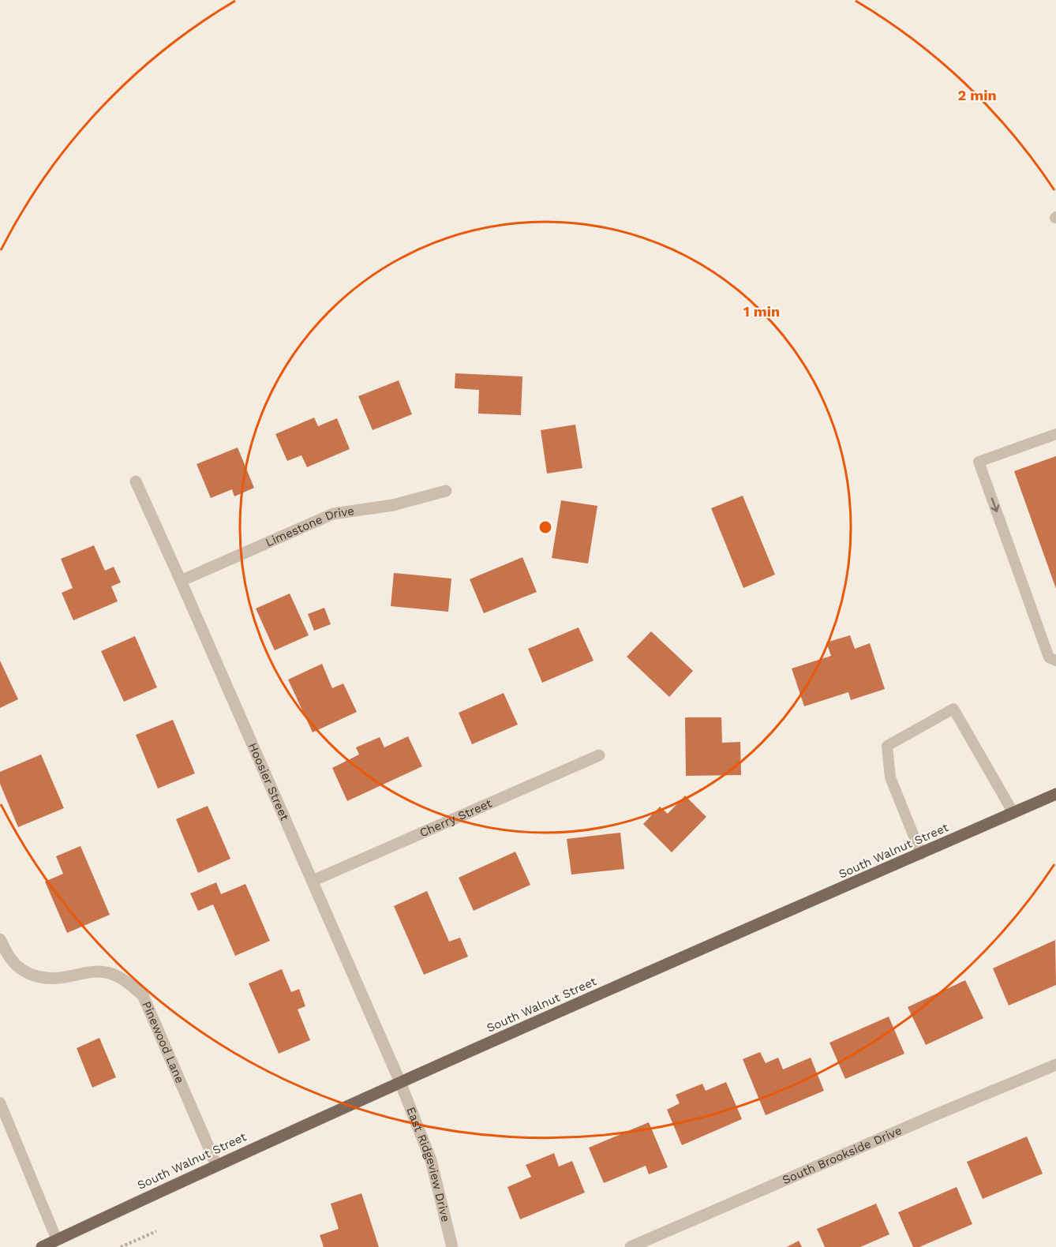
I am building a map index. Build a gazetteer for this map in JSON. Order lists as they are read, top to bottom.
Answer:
{
  "streets": {
    "main road": ["South Walnut Street"],
    "street": [
      "Limestone Drive",
      "Hoosier Street",
      "Cherry Street",
      "Pinewood Lane",
      "South Brookside Drive",
      "East Ridgeview Drive"
    ]
  },
  "crossings": [
    ["Limestone Drive", "Hoosier Street"],
    ["Hoosier Street", "Cherry Street"],
    ["Hoosier Street", "South Walnut Street"],
    ["Hoosier Street", "East Ridgeview Drive"],
    ["South Walnut Street", "Pinewood Lane"],
    ["South Walnut Street", "East Ridgeview Drive"]
  ],
  "rings": ["2 min", "1 min"]
}
